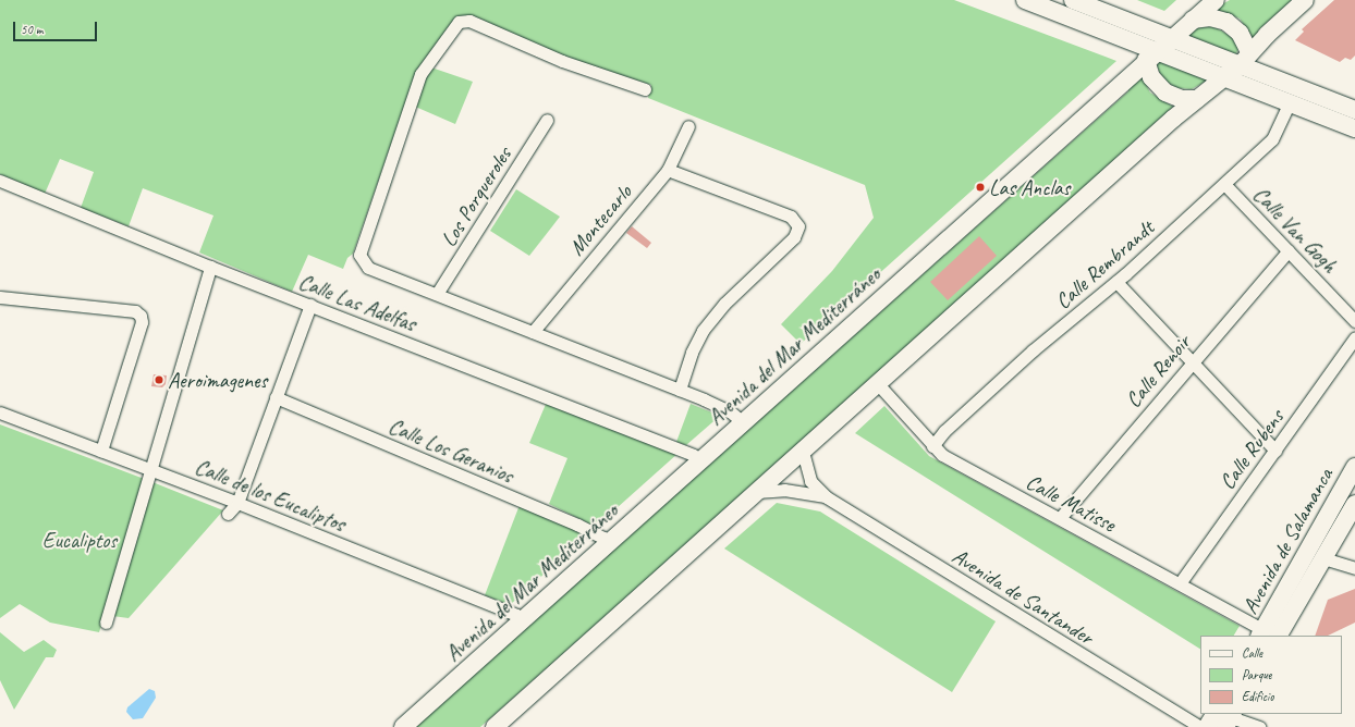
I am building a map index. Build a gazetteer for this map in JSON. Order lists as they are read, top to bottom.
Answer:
{
  "streets": {
    "street": [
      "Los Porqueroles",
      "Montecarlo",
      "Calle Van Gogh",
      "Calle Rembrandt",
      "Calle Las Adelfas",
      "Avenida del Mar Mediterráneo",
      "Calle Renoir",
      "Calle Rubens",
      "Calle Los Geranios",
      "Calle de los Eucaliptos",
      "Calle Matisse",
      "Avenida de Salamanca",
      "Avenida de Santander"
    ]
  },
  "crossings": [
    ["Calle Van Gogh", "Calle Rembrandt"],
    ["Calle Van Gogh", "Calle Renoir"],
    ["Calle Rembrandt", "Calle Matisse"],
    ["Calle Las Adelfas", "Avenida del Mar Mediterráneo"],
    ["Avenida del Mar Mediterráneo", "Calle Los Geranios"],
    ["Avenida del Mar Mediterráneo", "Calle de los Eucaliptos"],
    ["Calle Renoir", "Calle Matisse"],
    ["Calle Rubens", "Calle Matisse"],
    ["Calle Matisse", "Avenida de Salamanca"]
  ],
  "parks": ["Eucaliptos"],
  "places": ["Las Anclas", "Aeroimagenes"],
  "legend": ["Calle", "Parque", "Edificio"],
  "scale_bar": "50 m"
}
